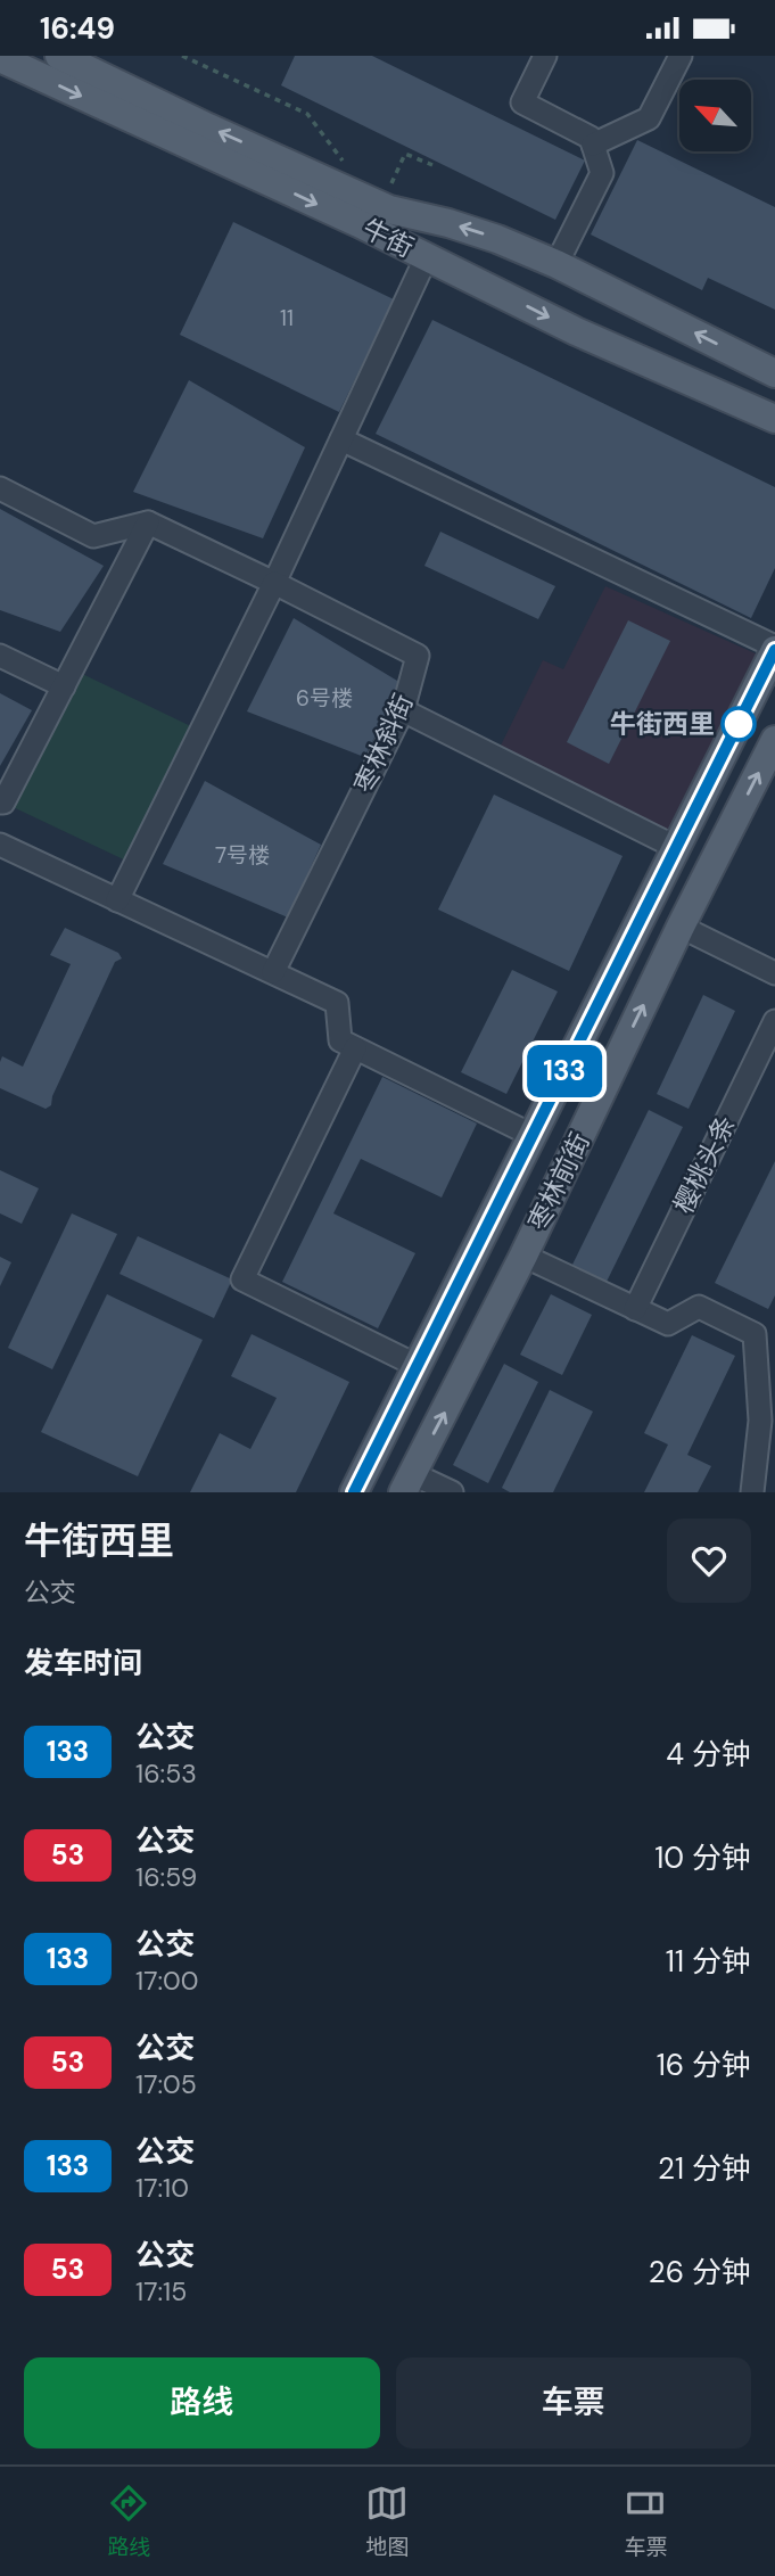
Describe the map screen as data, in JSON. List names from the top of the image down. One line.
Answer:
{"streets":{"main road":["牛街","枣林前街"],"street":["枣林斜街","樱桃头条"]},"places":["牛街西里"],"lines":["bus line 133"],"house_numbers":["11","6号楼","7号楼"],"north":"top left","page":{"status":"16:49","on_map":"133","heading":[["牛街西里","公交"],"发车时间"],"list":[{"mark":"133","name":"公交","note":"16:53","value":"4 分钟"},{"mark":"53","name":"公交","note":"16:59","value":"10 分钟"},{"mark":"133","name":"公交","note":"17:00","value":"11 分钟"},{"mark":"53","name":"公交","note":"17:05","value":"16 分钟"},{"mark":"133","name":"公交","note":"17:10","value":"21 分钟"},{"mark":"53","name":"公交","note":"17:15","value":"26 分钟"}],"buttons":["路线","车票"],"tabs":["路线","地图","车票"]}}
